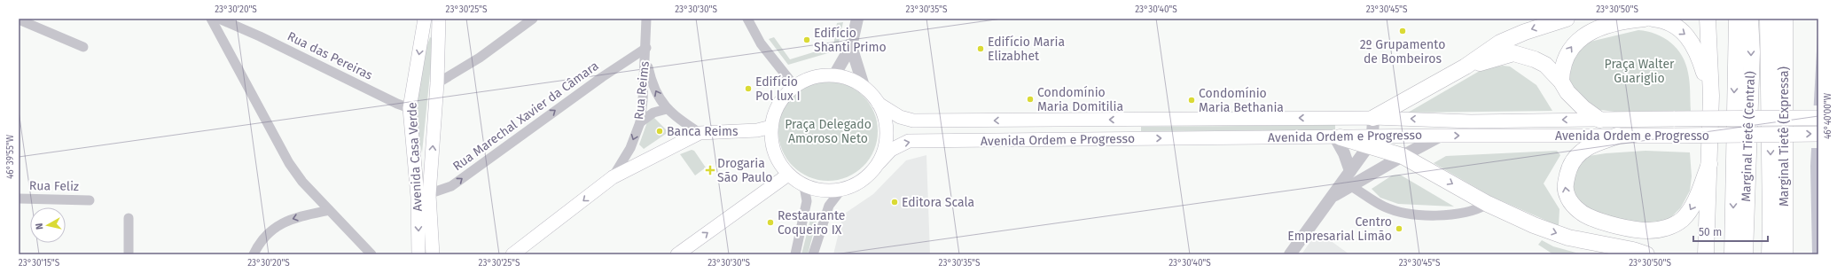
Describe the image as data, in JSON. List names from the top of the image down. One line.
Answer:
{"streets":{"highway":["Marginal Tietê (Central)","Marginal Tietê (Expressa)"],"main road":["Rua Reims","Avenida Ordem e Progresso","Avenida Casa Verde"],"street":["Rua das Pereiras","Rua Marechal Xavier da Câmara","Rua Feliz"]},"crossings":[["Rua das Pereiras","Avenida Casa Verde"],["Rua Reims","Rua Marechal Xavier da Câmara"],["Rua Marechal Xavier da Câmara","Avenida Casa Verde"]],"one_way":["Rua Reims","Rua Marechal Xavier da Câmara"],"parks":["Praça Walter Guariglio","Praça Delegado Amoroso Neto"],"places":{"other":["2º Grupamento de Bombeiros","Edifício Shanti Primo","Edifício Maria Elizabhet","Edifício Pol lux I","Condomínio Maria Domitilia","Condomínio Maria Bethania","Banca Reims","Editora Scala","Restaurante Coqueiro IX","Centro Empresarial Limão"],"health":["Drogaria São Paulo"]},"scale_bar":"50 m","north":"left","coordinates":["23°30'20\"S","23°30'25\"S","23°30'30\"S","23°30'35\"S","23°30'40\"S","23°30'45\"S","23°30'50\"S","46°40'00\"W","46°39'55\"W","23°30'15\"S"]}
